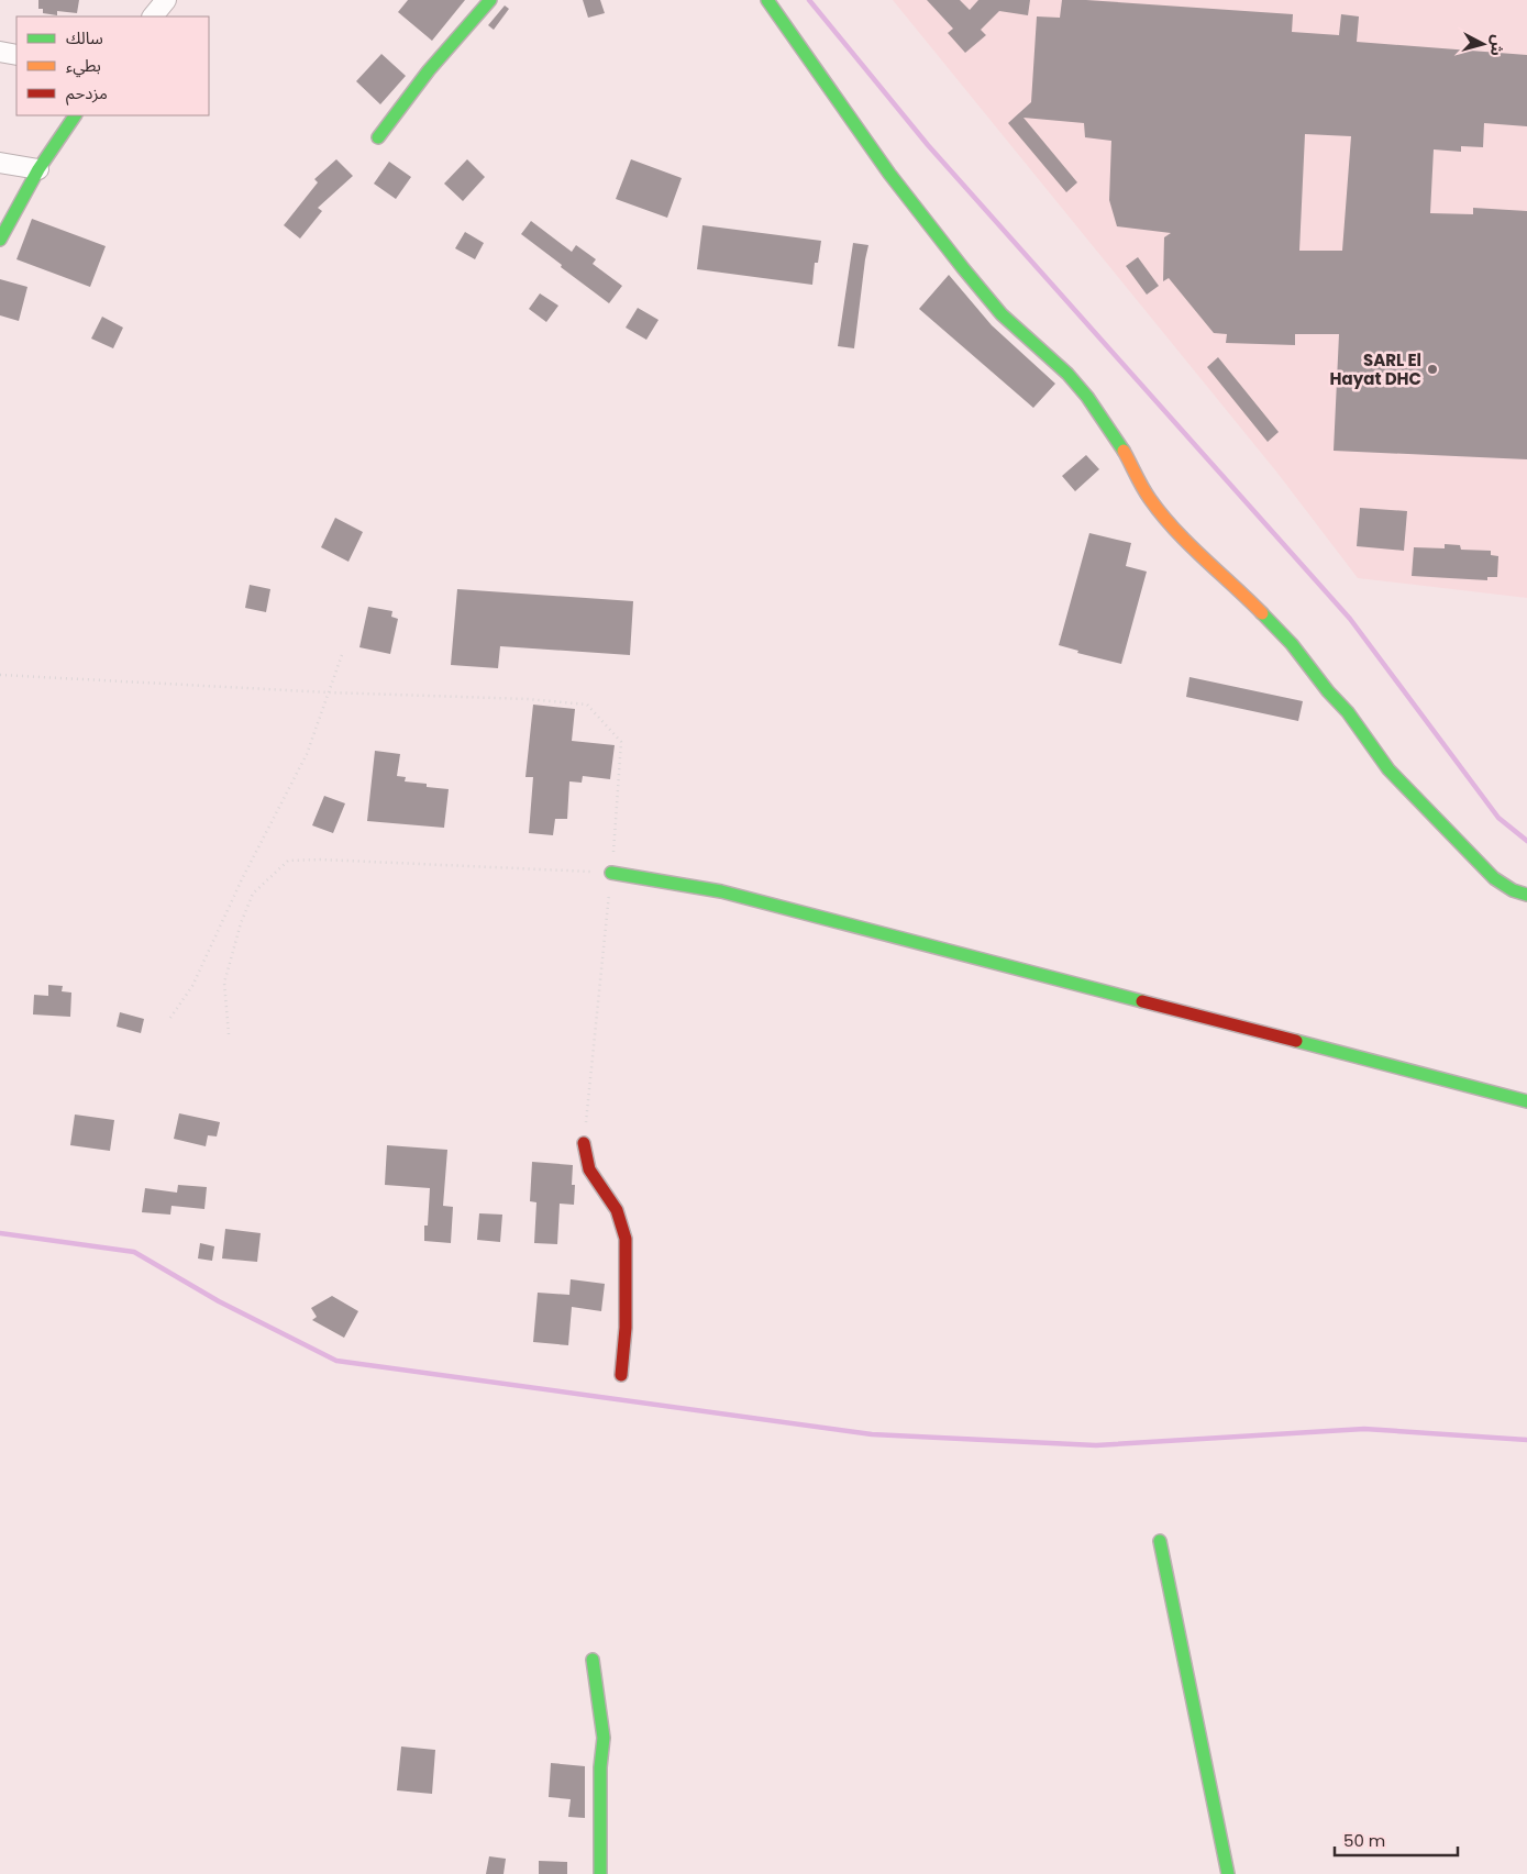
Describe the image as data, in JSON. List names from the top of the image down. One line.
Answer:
{"places":["SARL El Hayat DHC"],"legend":["سالك","بطيء","مزدحم"],"scale_bar":"50 m","north":"right"}
